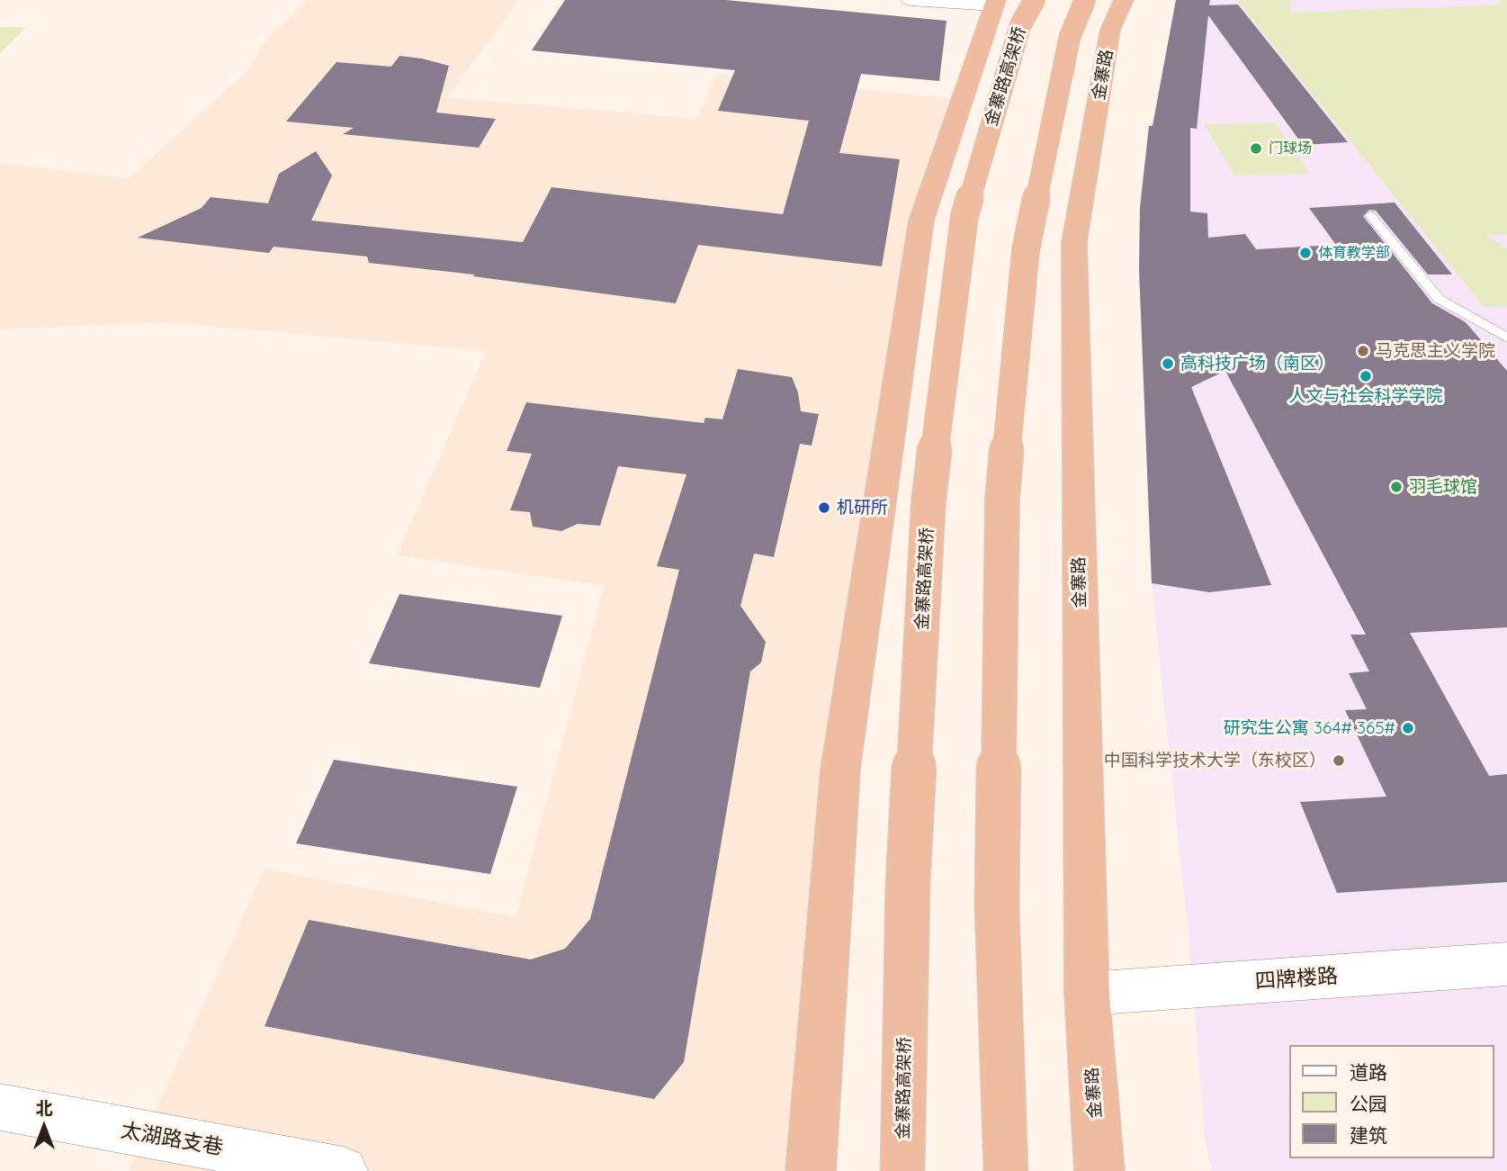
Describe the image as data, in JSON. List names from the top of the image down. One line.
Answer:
{"streets":{"highway":["金寨路","金寨路高架桥"],"street":["四牌楼路","太湖路支巷"]},"crossings":[["金寨路","四牌楼路"]],"places":["门球场","体育教学部","马克思主义学院","高科技广场（南区）","人文与社会科学学院","羽毛球馆","机研所","研究生公寓 364# 365#","中国科学技术大学（东校区）"],"legend":["道路","公园","建筑"],"north":"top"}
